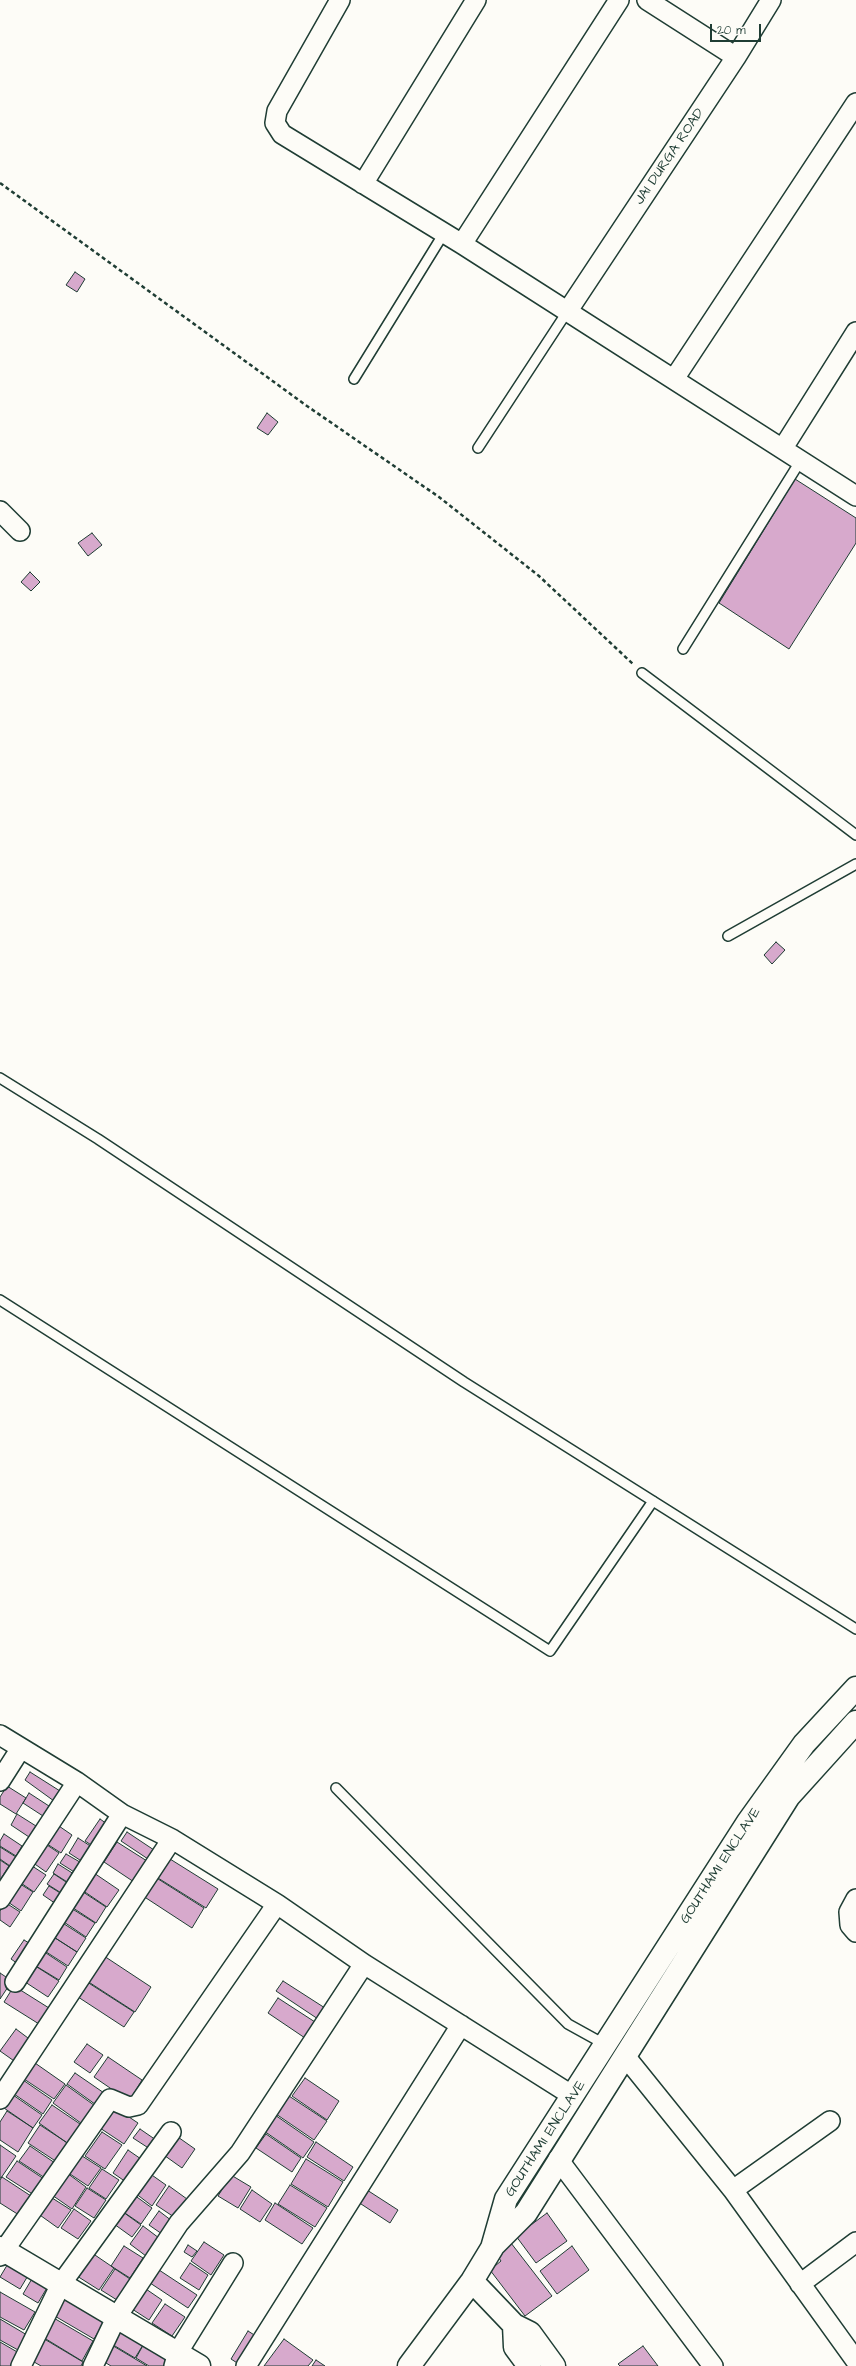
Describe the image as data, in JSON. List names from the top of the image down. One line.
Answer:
{"streets":{"street":["JAI DURGA ROAD","GOUTHAMI ENCLAVE"]},"scale_bar":"20 m"}
